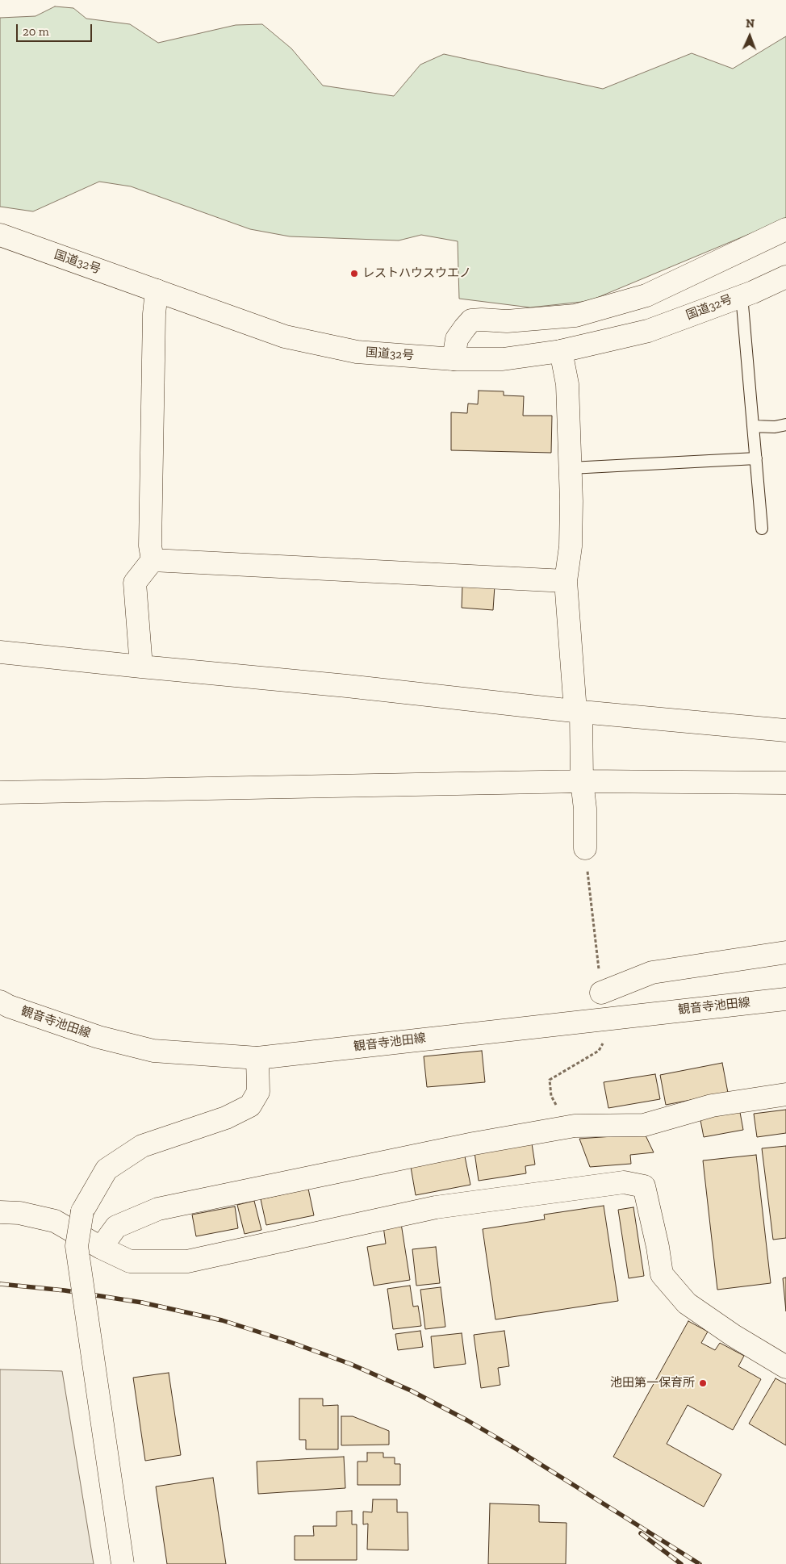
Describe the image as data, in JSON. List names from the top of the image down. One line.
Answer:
{"streets":{"main road":["国道32号","観音寺池田線"]},"places":["レストハウスウエノ","池田第一保育所"],"scale_bar":"20 m","north":"top"}
